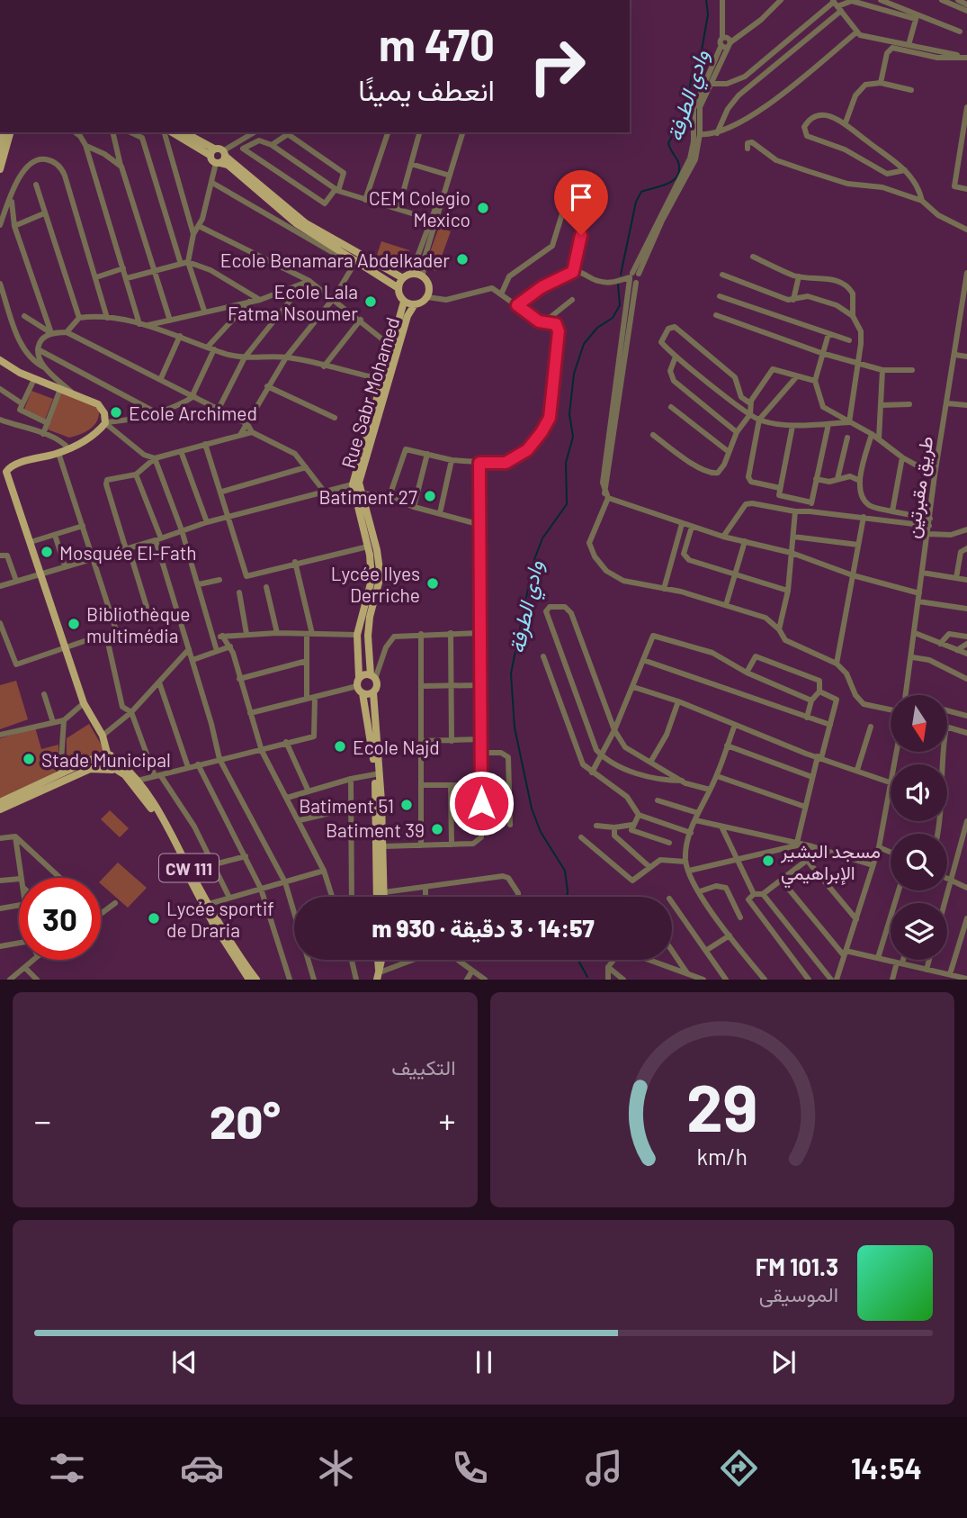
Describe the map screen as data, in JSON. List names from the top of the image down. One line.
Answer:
{"streets":{"main road":["Rue Sabr Mohamed","CW 111"],"street":["طريق مقبرتين"]},"water":["وادي الطرفة"],"places":["CEM Colegio Mexico","Ecole Benamara Abdelkader","Ecole Lala Fatma Nsoumer","Ecole Archimed","Batiment 27","Mosquée El-Fath","Lycée Ilyes Derriche","Bibliothèque multimédia","Ecole Najd","Stade Municipal","Batiment 51","Batiment 39","مسجد البشير الإبراهيمي","Lycée sportif de Draria"],"north":"bottom","page":{"turn":["470 m","انعطف يمينًا"],"limit":"30","trip":"14:57 · 3 دقيقة · 930 m","tile":"التكييف","heat":["−","20°","+"],"song":["101.3 FM","الموسيقى"],"tabs":"14:54","gauge":["29","km/h"]}}
